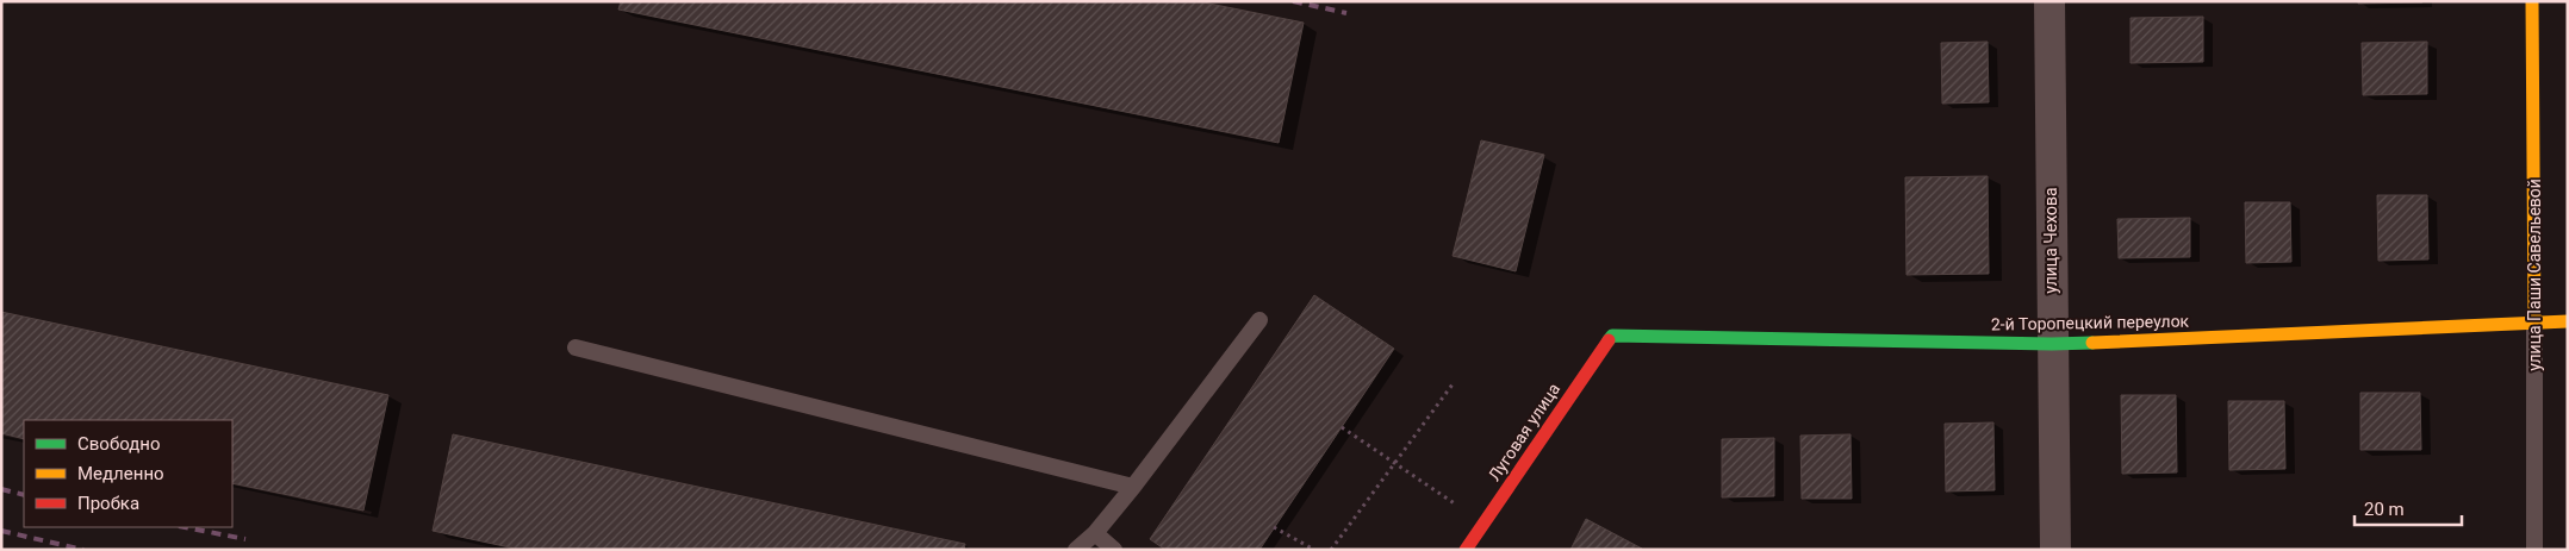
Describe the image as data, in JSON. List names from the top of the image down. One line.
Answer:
{"streets":{"street":["улица Чехова","улица Паши Савельевой","2-й Торопецкий переулок","Луговая улица"]},"crossings":[["улица Чехова","2-й Торопецкий переулок"],["улица Паши Савельевой","2-й Торопецкий переулок"],["2-й Торопецкий переулок","Луговая улица"]],"legend":["Свободно","Медленно","Пробка"],"scale_bar":"20 m"}
